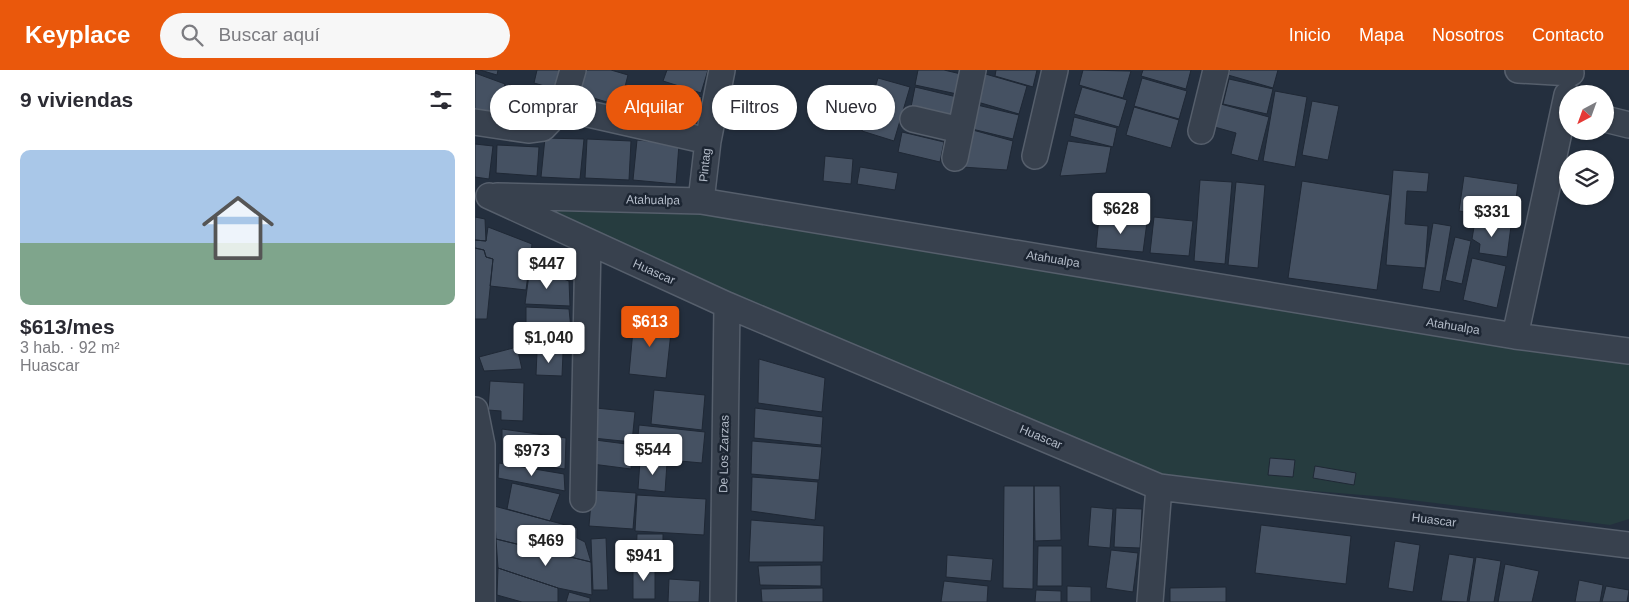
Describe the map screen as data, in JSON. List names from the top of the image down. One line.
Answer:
{"streets":{"street":["Pintag","Atahualpa","Huascar","De Los Zarzas"]},"crossings":[["Pintag","Atahualpa"],["Atahualpa","Huascar"],["Huascar","De Los Zarzas"]],"north":"bottom left","page":{"header":"Keyplace","search":"Buscar aquí","nav":["Inicio","Mapa","Nosotros","Contacto"],"heading":"9 viviendas","chip":["Comprar","Alquilar","Filtros","Nuevo"],"list":[{"name":"$613/mes","note":"3 hab. · 92 m² · Huascar"}],"price":["$628","$331","$447","$613","$1,040","$544","$973","$469","$941"]}}
